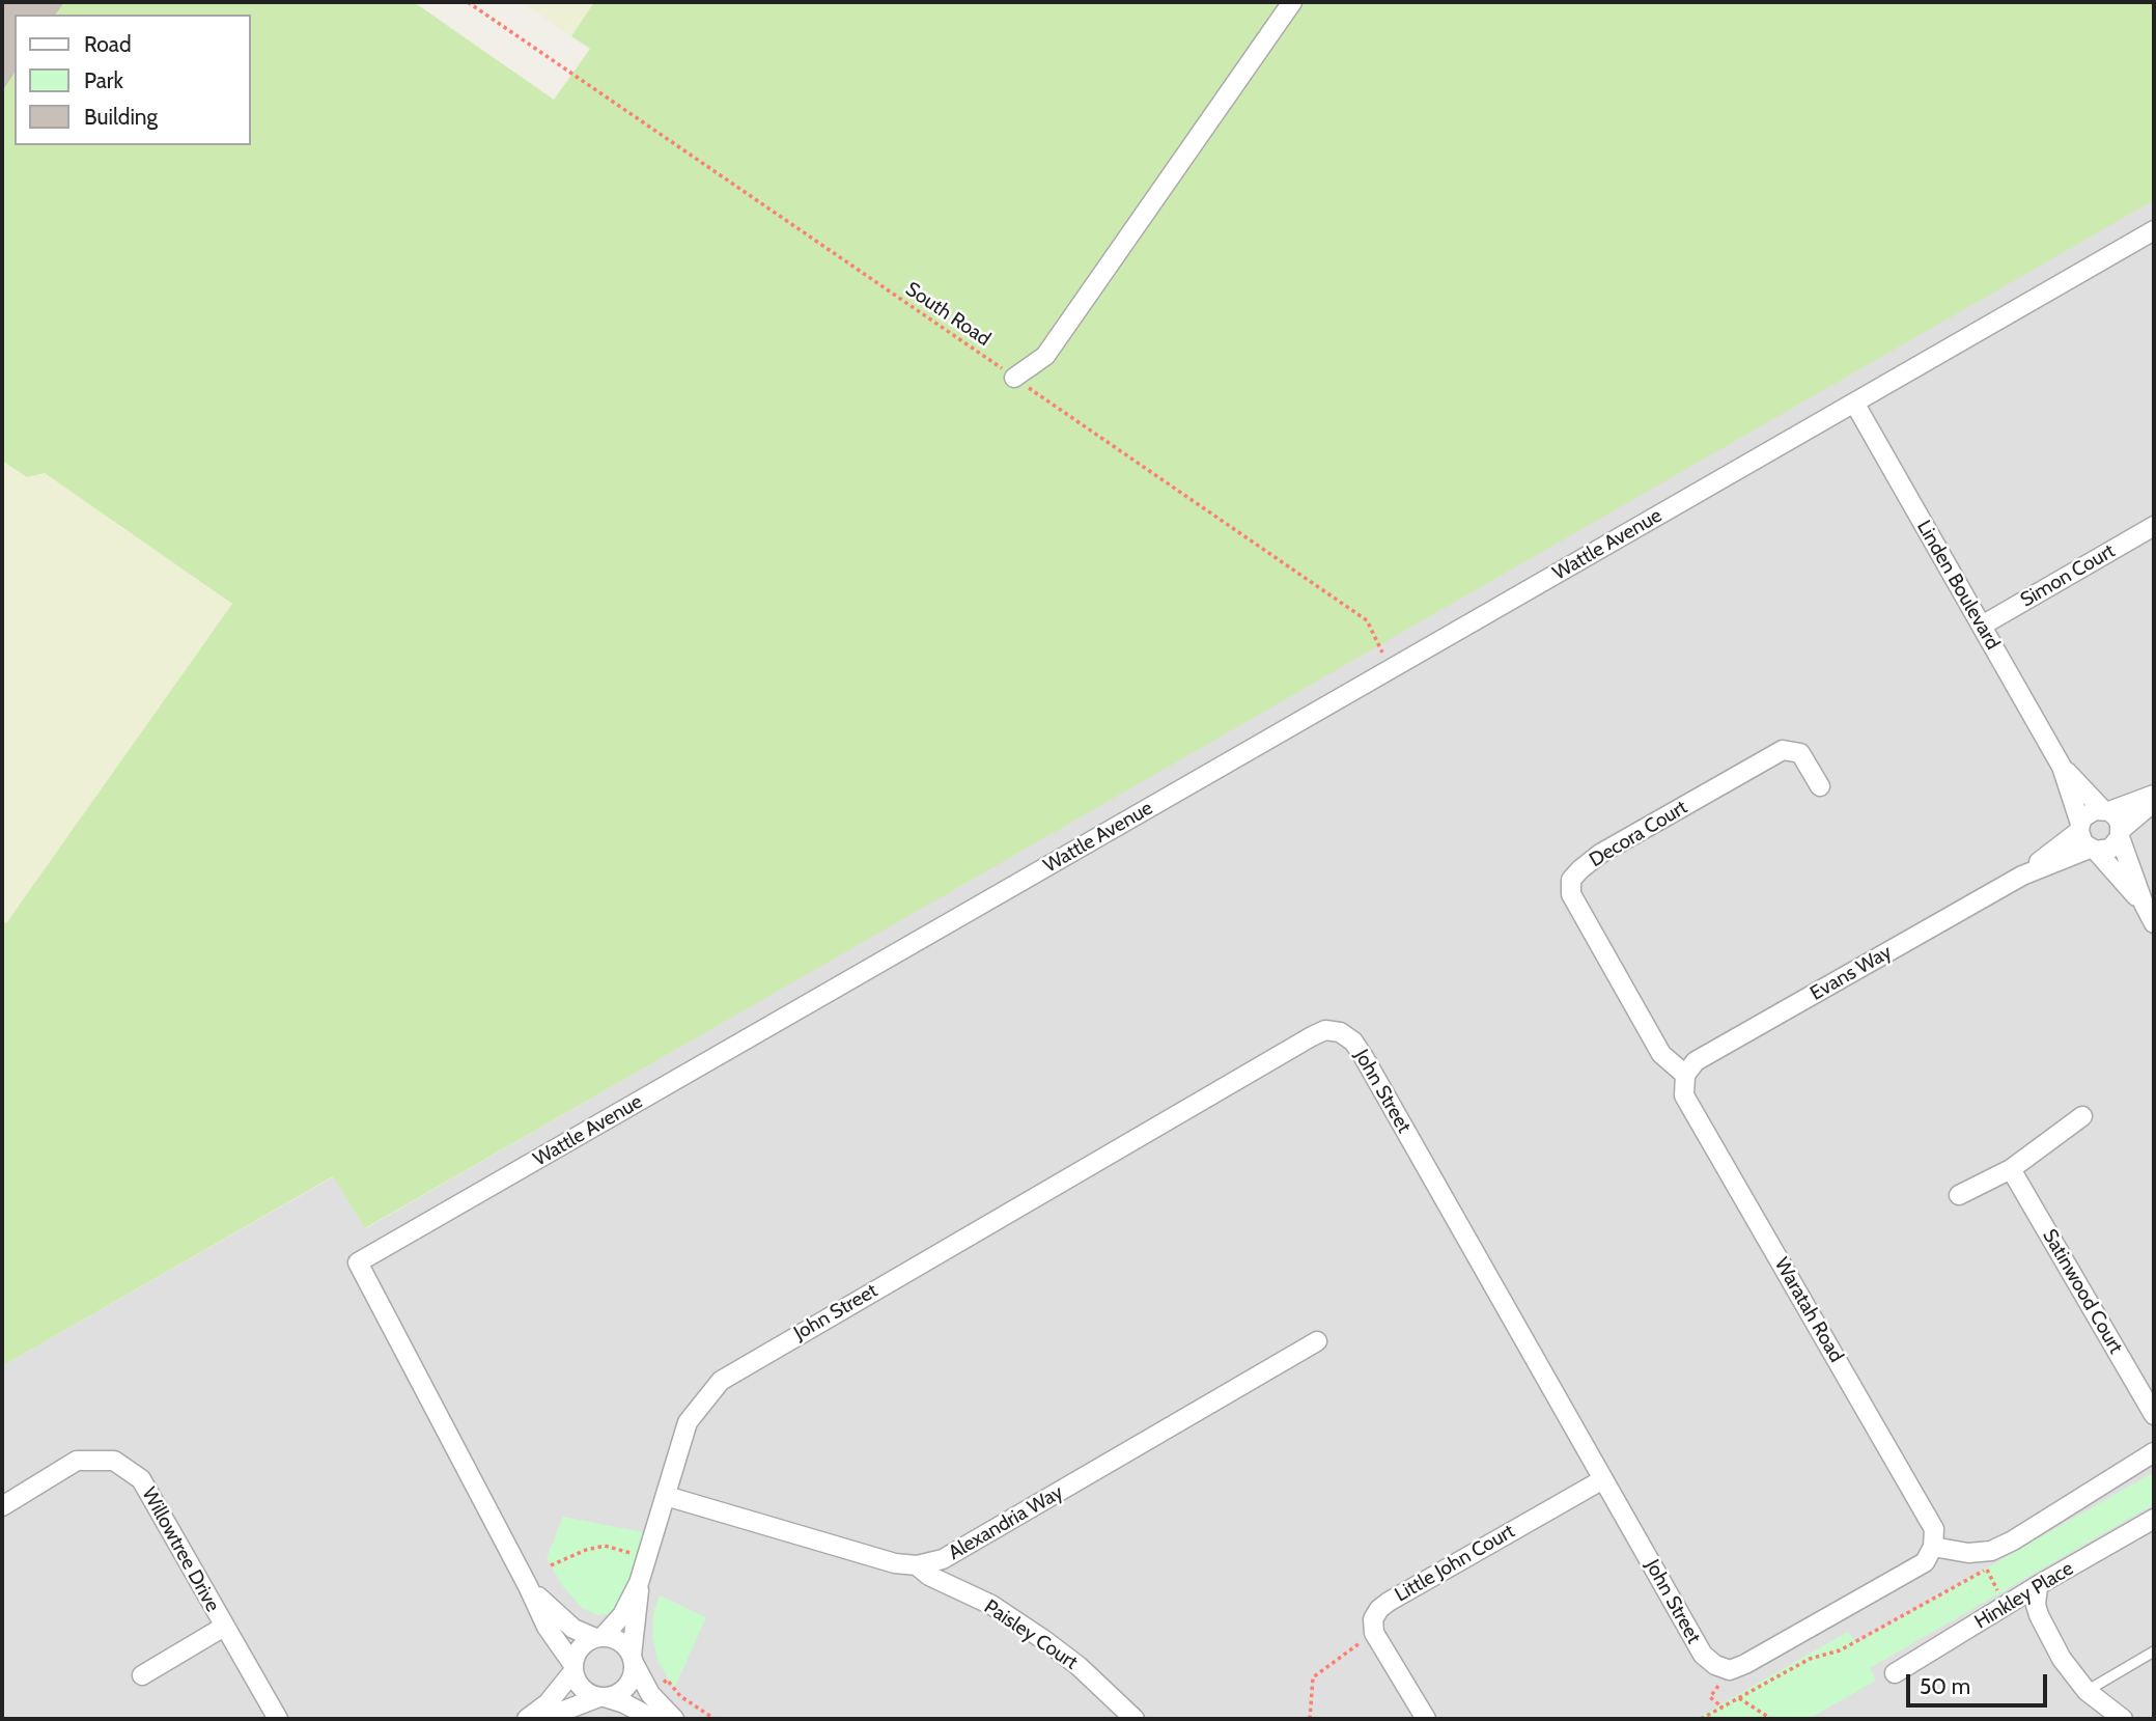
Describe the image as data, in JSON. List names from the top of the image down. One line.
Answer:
{"streets":{"street":["Wattle Avenue","Simon Court","Linden Boulevard","Decora Court","Evans Way","John Street","Satinwood Court","Waratah Road","Alexandria Way","Willowtree Drive","Little John Court","Hinkley Place","Paisley Court"],"path":["South Road"]},"crossings":[["South Road","Wattle Avenue"],["Wattle Avenue","Linden Boulevard"],["Wattle Avenue","John Street"],["Simon Court","Linden Boulevard"],["Decora Court","Evans Way"],["Decora Court","Waratah Road"],["Evans Way","Waratah Road"],["John Street","Alexandria Way"],["John Street","Little John Court"],["Alexandria Way","Paisley Court"]],"legend":["Road","Park","Building"],"scale_bar":"50 m"}
